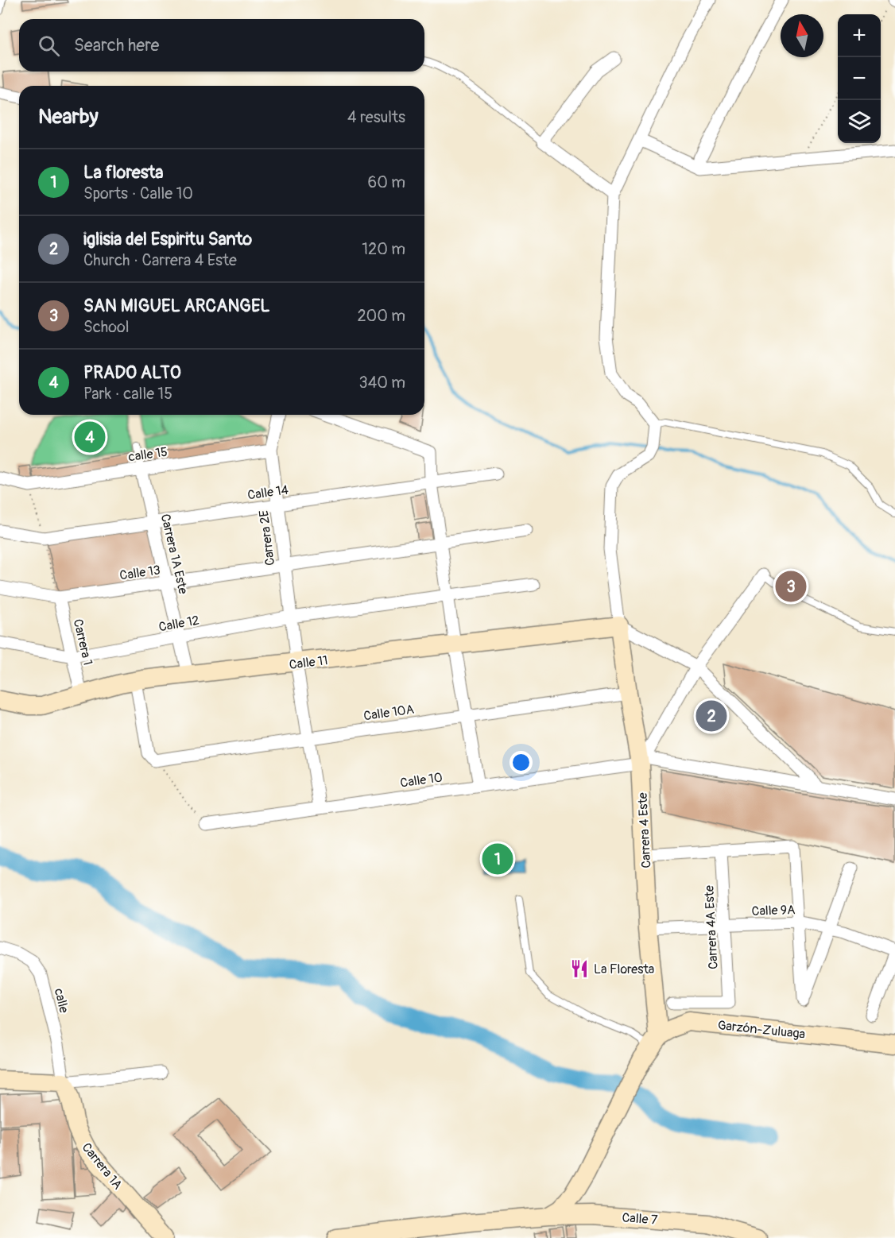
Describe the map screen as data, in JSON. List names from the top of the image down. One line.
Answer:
{"streets":{"street":["calle 15","Calle 14","Carrera 2E","Carrera 1A Este","Calle 13","Calle 12","Carrera 1","Calle 11","Calle 10A","Calle 10","Carrera 4 Este","Calle 9A","Carrera 4A Este","calle","Garzón-Zuluaga","Carrera 1A","Calle 7"]},"crossings":[["calle 15","Carrera 2E"],["calle 15","Carrera 1A Este"],["Calle 14","Carrera 2E"],["Calle 14","Carrera 1A Este"],["Carrera 2E","Calle 13"],["Carrera 2E","Calle 12"],["Carrera 2E","Calle 11"],["Carrera 2E","Calle 10A"],["Carrera 2E","Calle 10"],["Carrera 1A Este","Calle 13"],["Carrera 1A Este","Calle 12"],["Carrera 1A Este","Calle 11"],["Calle 13","Carrera 1"],["Calle 12","Carrera 1"],["Carrera 1","Calle 11"],["Calle 11","Carrera 4 Este"],["Calle 10A","Carrera 4 Este"],["Calle 10","Carrera 4 Este"],["Carrera 4 Este","Calle 9A"],["Carrera 4 Este","Garzón-Zuluaga"],["Calle 9A","Carrera 4A Este"],["calle","Carrera 1A"]],"places":{"restaurant":["La Floresta"]},"north":"top","page":{"map_buttons":["+","−"],"search":"Search here","heading":["Nearby","4 results"],"list":[{"mark":"1","name":"La floresta","note":"Sports · Calle 10","value":"60 m"},{"mark":"2","name":"iglisia del Espiritu Santo","note":"Church · Carrera 4 Este","value":"120 m"},{"mark":"3","name":"SAN MIGUEL ARCANGEL","note":"School","value":"200 m"},{"mark":"4","name":"PRADO ALTO","note":"Park · calle 15","value":"340 m"}],"pins":["4","3","2","1"]}}
